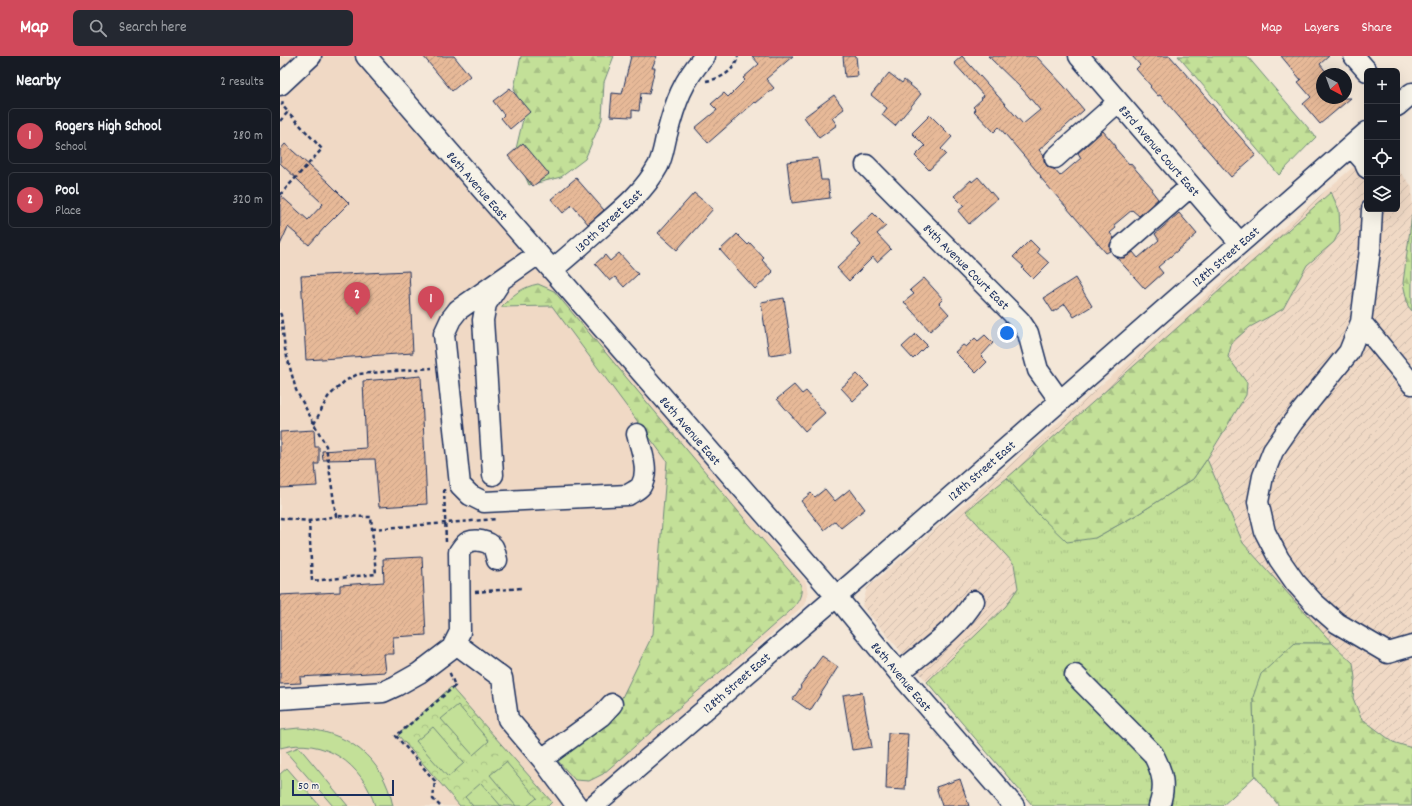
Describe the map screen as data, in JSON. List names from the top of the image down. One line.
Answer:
{"streets":{"street":["83rd Avenue Court East","86th Avenue East","130th Street East","128th Street East","84th Avenue Court East"]},"crossings":[["83rd Avenue Court East","128th Street East"],["86th Avenue East","130th Street East"],["86th Avenue East","128th Street East"],["128th Street East","84th Avenue Court East"]],"scale_bar":"50 m","north":"bottom right","page":{"header":"Map","search":"Search here","nav":["Map","Layers","Share"],"heading":["Nearby","2 results"],"map_buttons":["+","−"],"list":[{"mark":"1","name":"Rogers High School","note":"School","value":"280 m"},{"mark":"2","name":"Pool","note":"Place","value":"320 m"}],"pins":["2","1"],"scale":"50 m"}}
